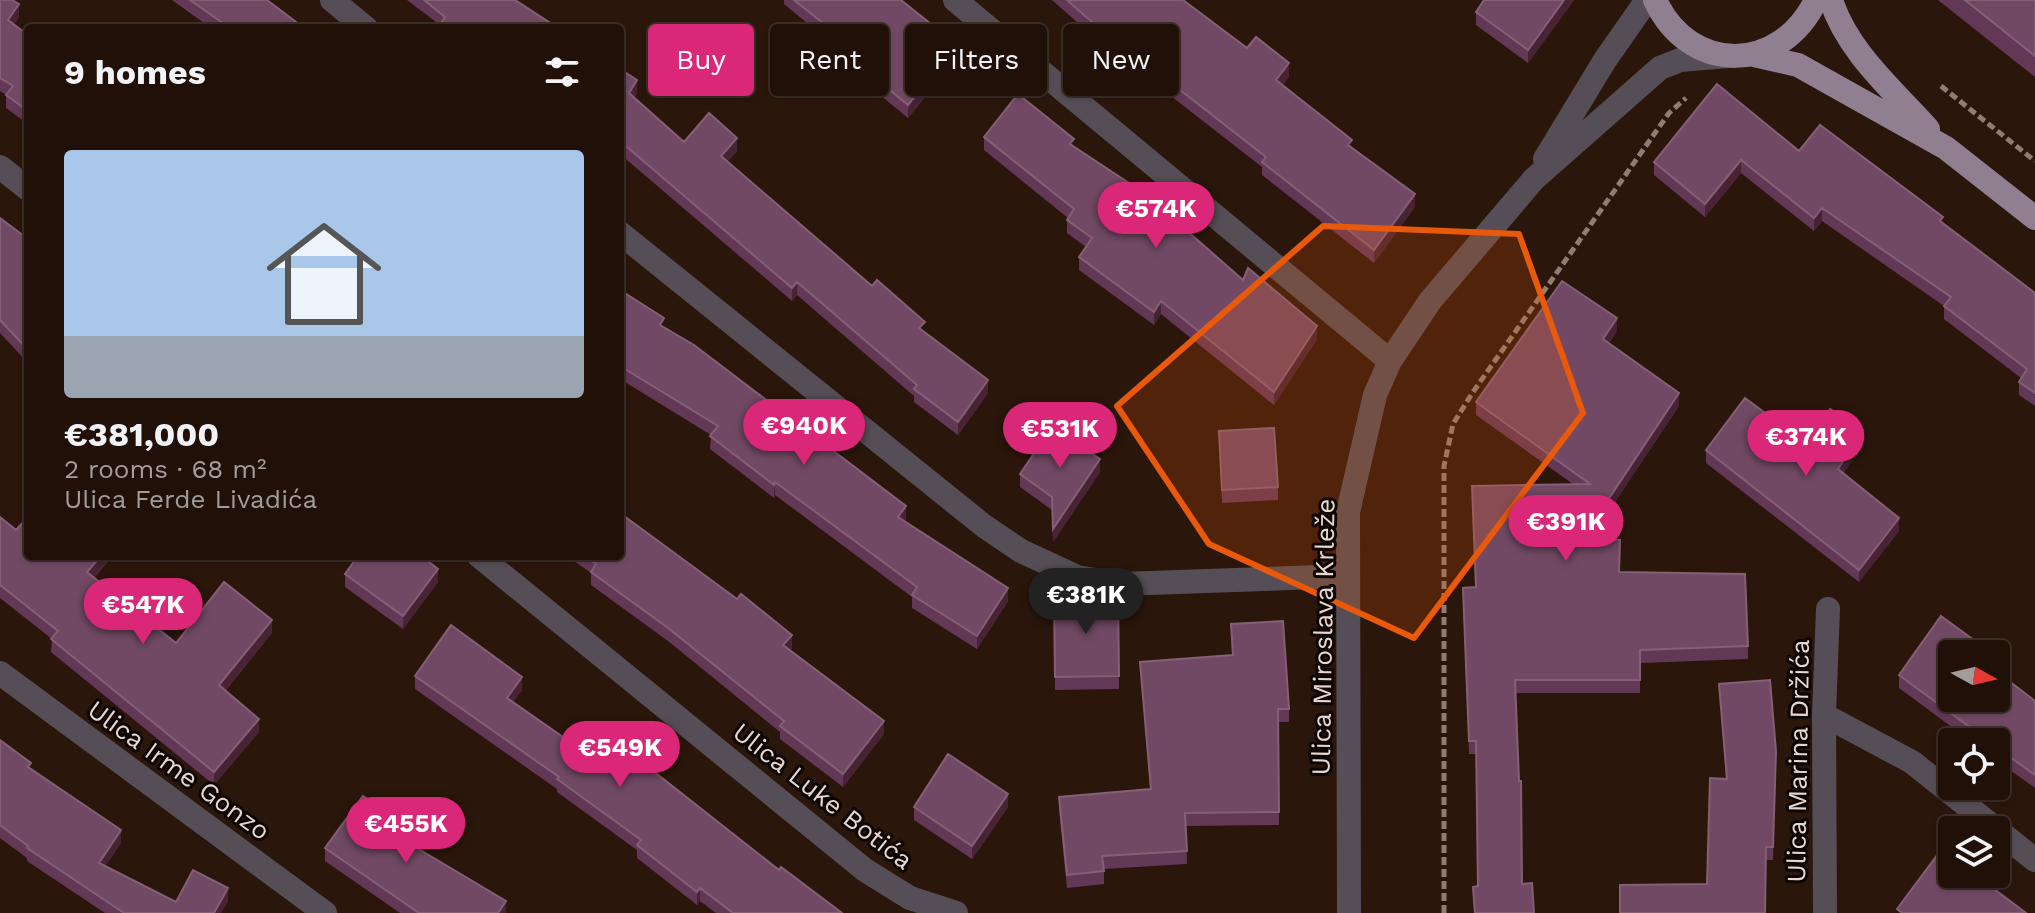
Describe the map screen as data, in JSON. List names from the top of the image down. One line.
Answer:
{"streets":{"street":["Ulica Miroslava Krleže","Ulica Marina Držića","Ulica Irme Gonzo","Ulica Luke Botića"]},"north":"right","page":{"chip":["Buy","Rent","Filters","New"],"heading":"9 homes","list":[{"name":"€381,000","note":"2 rooms · 68 m² · Ulica Ferde Livadića"}],"price":["€574K","€940K","€531K","€374K","€391K","€381K","€547K","€549K","€455K"]}}
